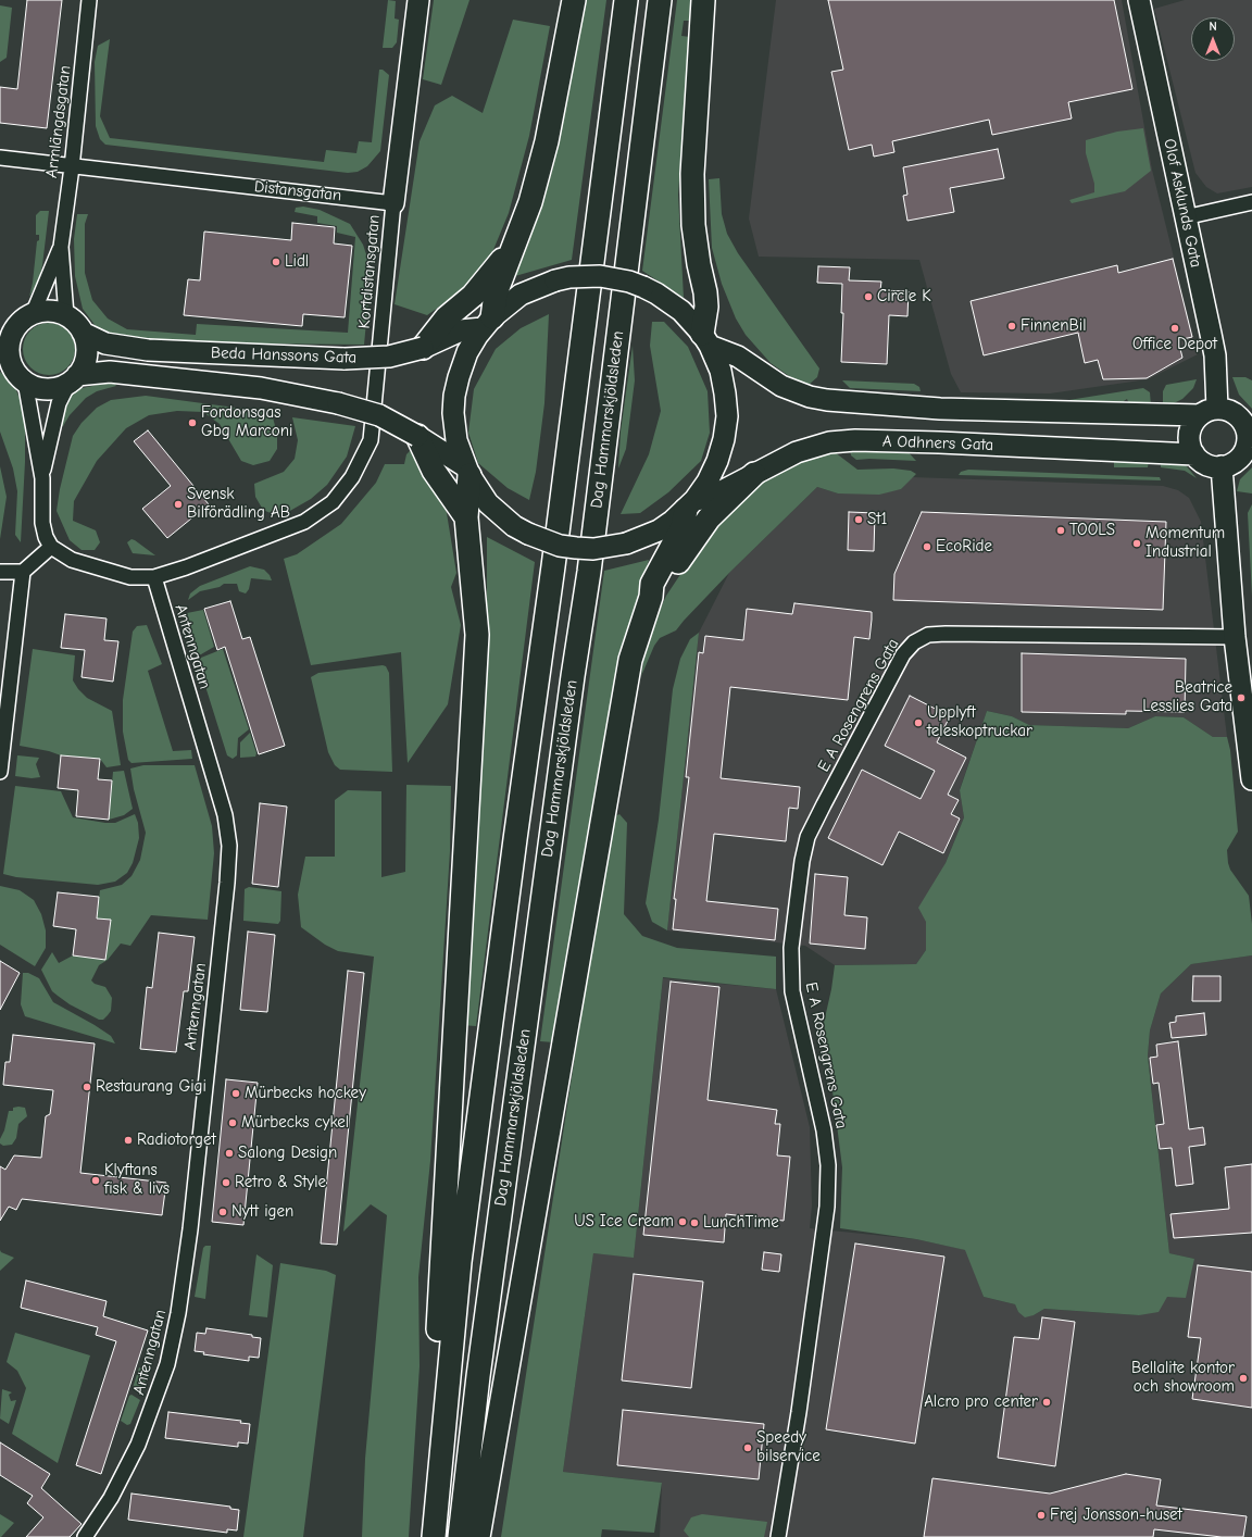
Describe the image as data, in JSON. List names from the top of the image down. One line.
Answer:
{"streets":{"main road":["Dag Hammarskjöldsleden"],"street":["Armlängdsgatan","Distansgatan","Olof Asklunds Gata","Kortdistansgatan","Beda Hanssons Gata","A Odhners Gata","Antenngatan","E A Rosengrens Gata"]},"crossings":[["Armlängdsgatan","Distansgatan"],["Armlängdsgatan","Beda Hanssons Gata"],["Distansgatan","Kortdistansgatan"],["Olof Asklunds Gata","A Odhners Gata"],["Kortdistansgatan","Antenngatan"]],"places":["Lidl","Circle K","FinnenBil","Office Depot","Fordonsgas Gbg Marconi","Svensk Bilförädling AB","St1","TOOLS","Momentum Industrial","EcoRide","Beatrice Lesslies Gata","Upplyft teleskoptruckar","Restaurang Gigi","Mürbecks hockey","Mürbecks cykel","Radiotorget","Salong Design","Klyftans fisk & livs","Retro & Style","Nytt igen","US Ice Cream","LunchTime","Bellalite kontor och showroom","Alcro pro center","Speedy bilservice","Frej Jonsson-huset"],"north":"top"}
